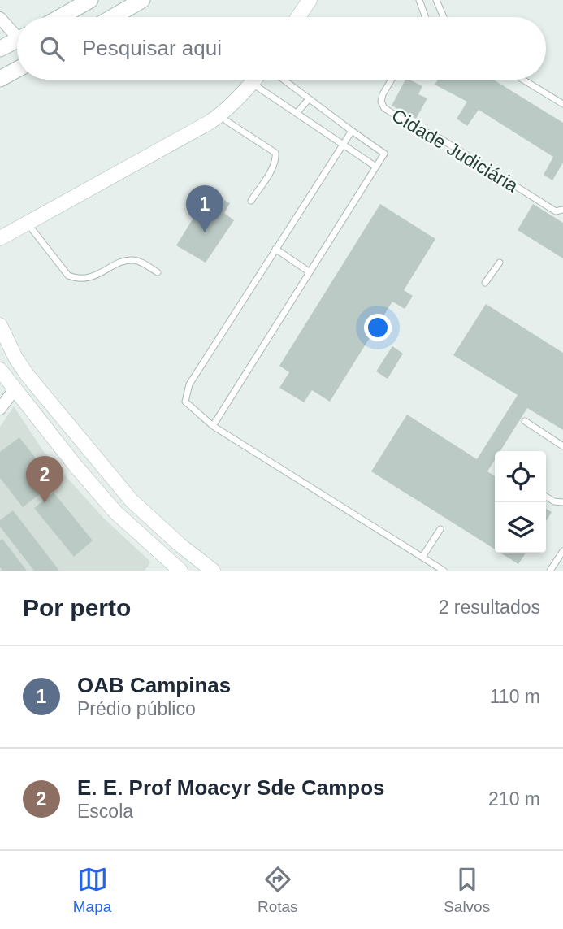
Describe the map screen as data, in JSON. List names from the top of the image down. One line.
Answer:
{"streets":{"lane":["Cidade Judiciária"]},"page":{"search":"Pesquisar aqui","pins":["1","2"],"heading":["Por perto","2 resultados"],"list":[{"mark":"1","name":"OAB Campinas","note":"Prédio público","value":"110 m"},{"mark":"2","name":"E. E. Prof Moacyr Sde Campos","note":"Escola","value":"210 m"}],"nav":["Mapa","Rotas","Salvos"]}}
